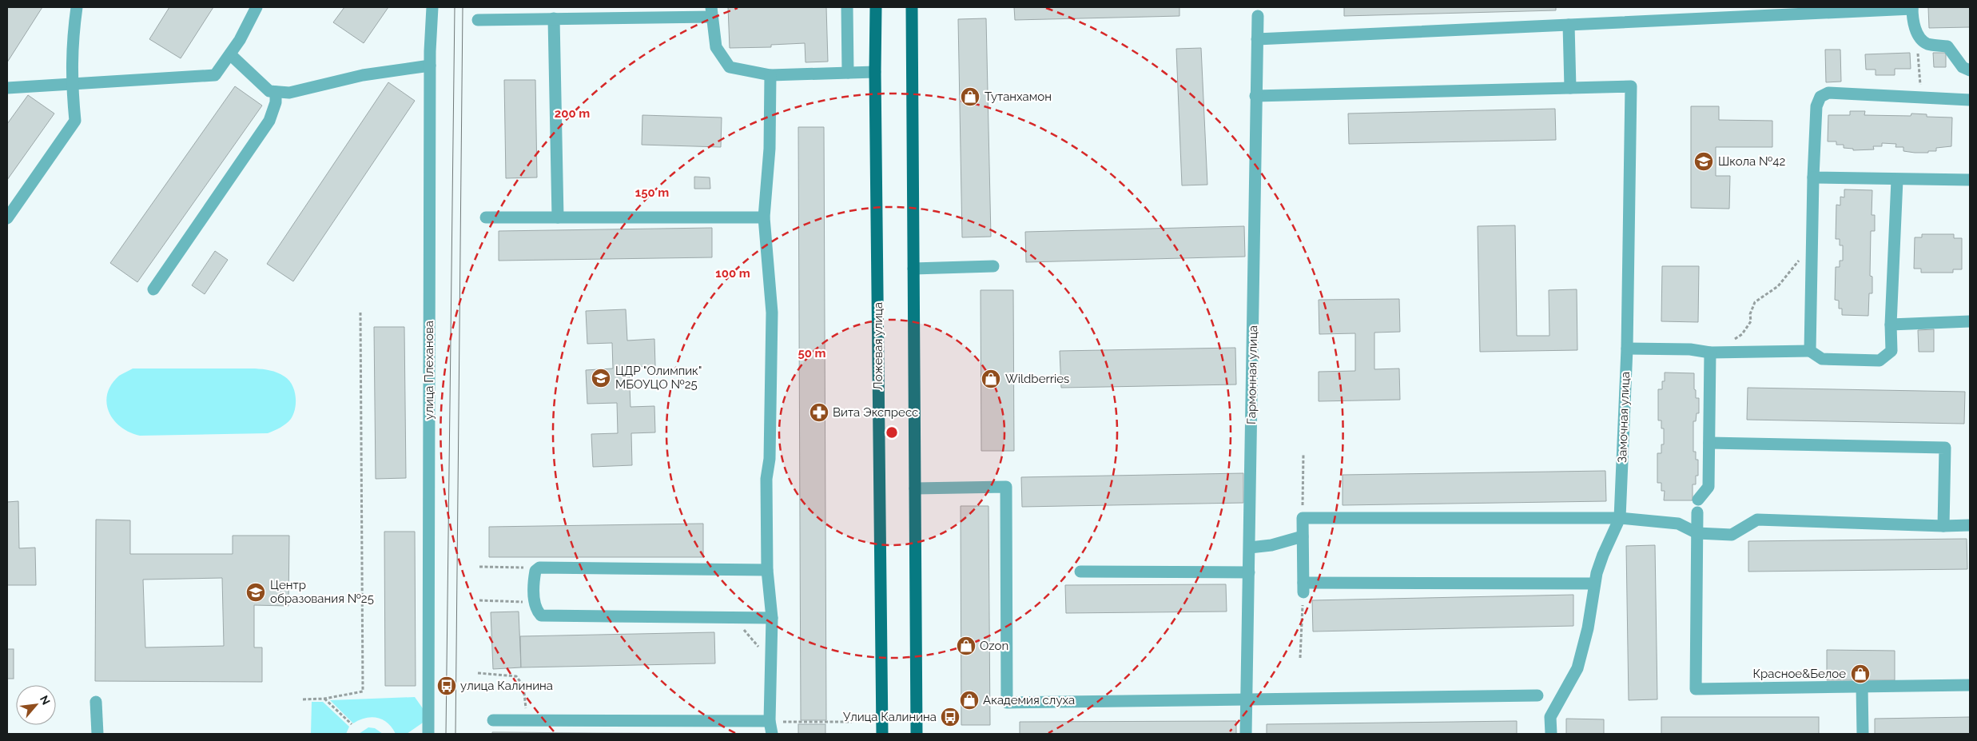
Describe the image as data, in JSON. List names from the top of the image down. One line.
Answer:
{"streets":{"main road":["Ложевая улица"],"street":["улица Плеханова","Гармонная улица","Замочная улица"]},"places":{"shop":["Тутанхамон","Wildberries","Ozon","Красное&Белое","Академия слуха"],"school or university":["Школа №42","ЦДР \"Олимпик\" МБОУЦО №25","Центр образования №25"],"pharmacy":["Вита Экспресс"],"bus stop":["улица Калинина","Улица Калинина"]},"north":"top right","rings":["200 m","150 m","100 m","50 m"]}
